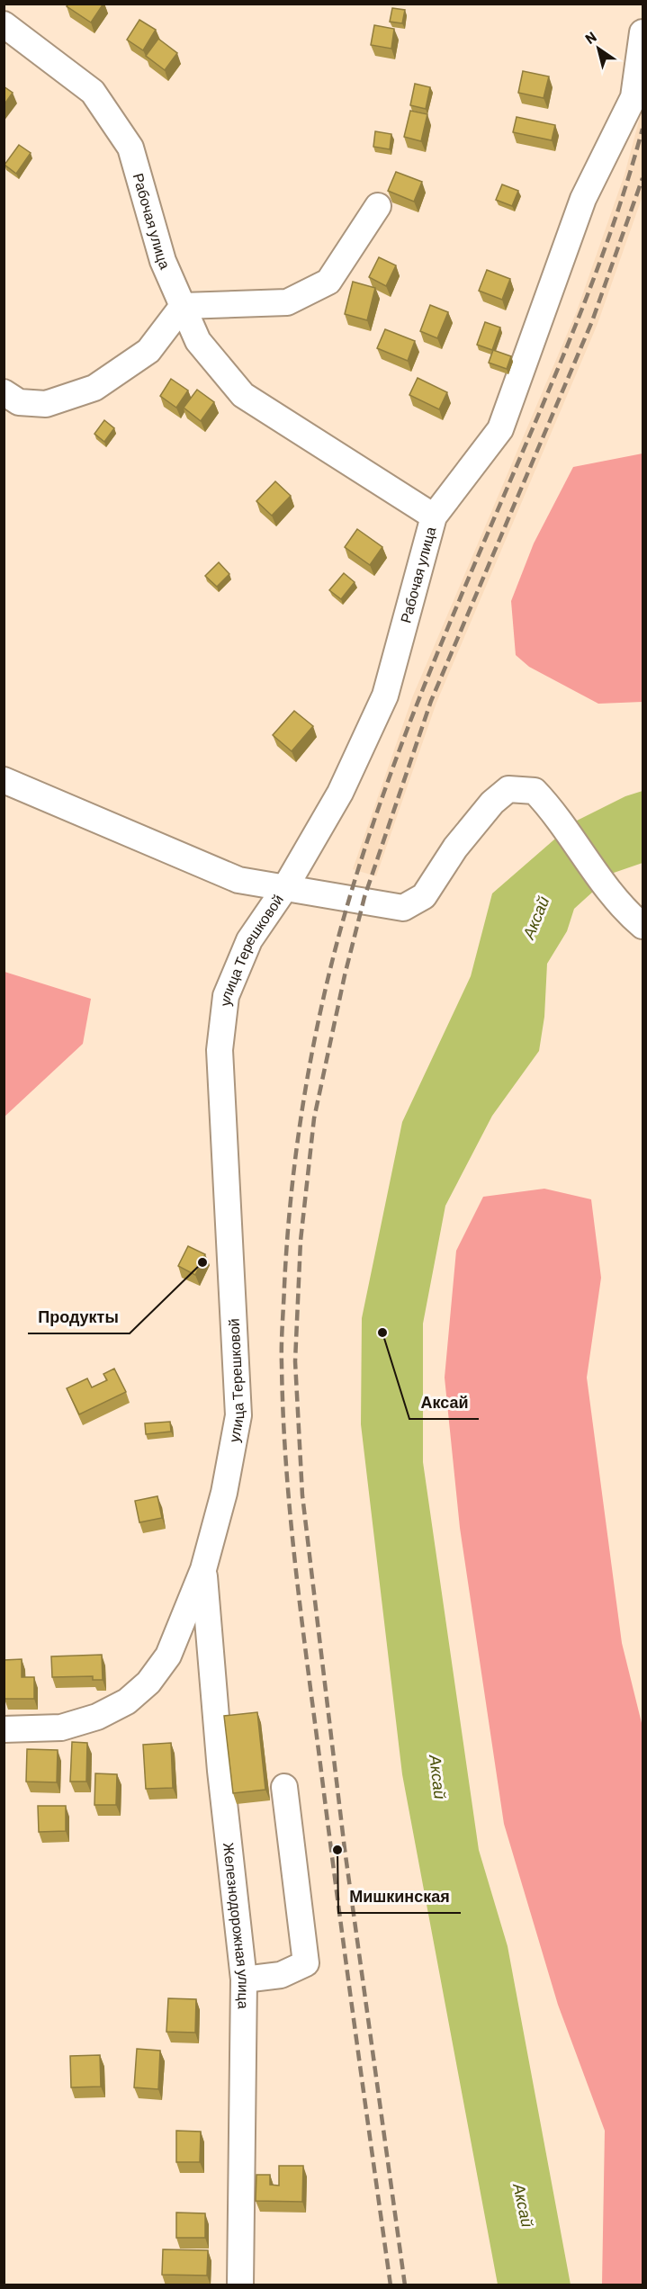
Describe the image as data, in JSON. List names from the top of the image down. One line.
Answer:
{"streets":{"street":["Рабочая улица","улица Терешковой","Железнодорожная улица"]},"crossings":[["Рабочая улица","улица Терешковой"],["улица Терешковой","Железнодорожная улица"]],"water":["Аксай"],"places":["Продукты","Аксай","Мишкинская"],"north":"top left"}
